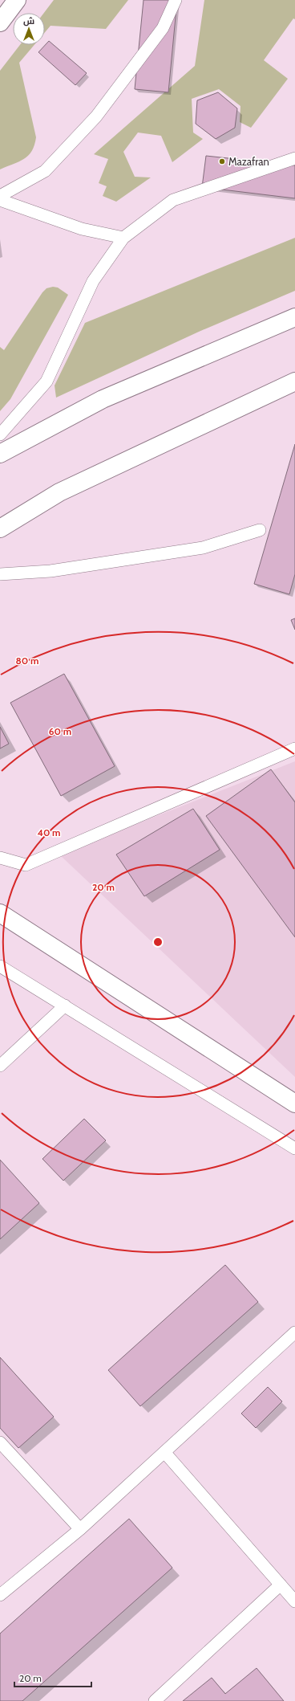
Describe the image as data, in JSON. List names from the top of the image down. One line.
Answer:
{"places":["Mazafran"],"scale_bar":"20 m","north":"top","rings":["80 m","60 m","40 m","20 m"]}
